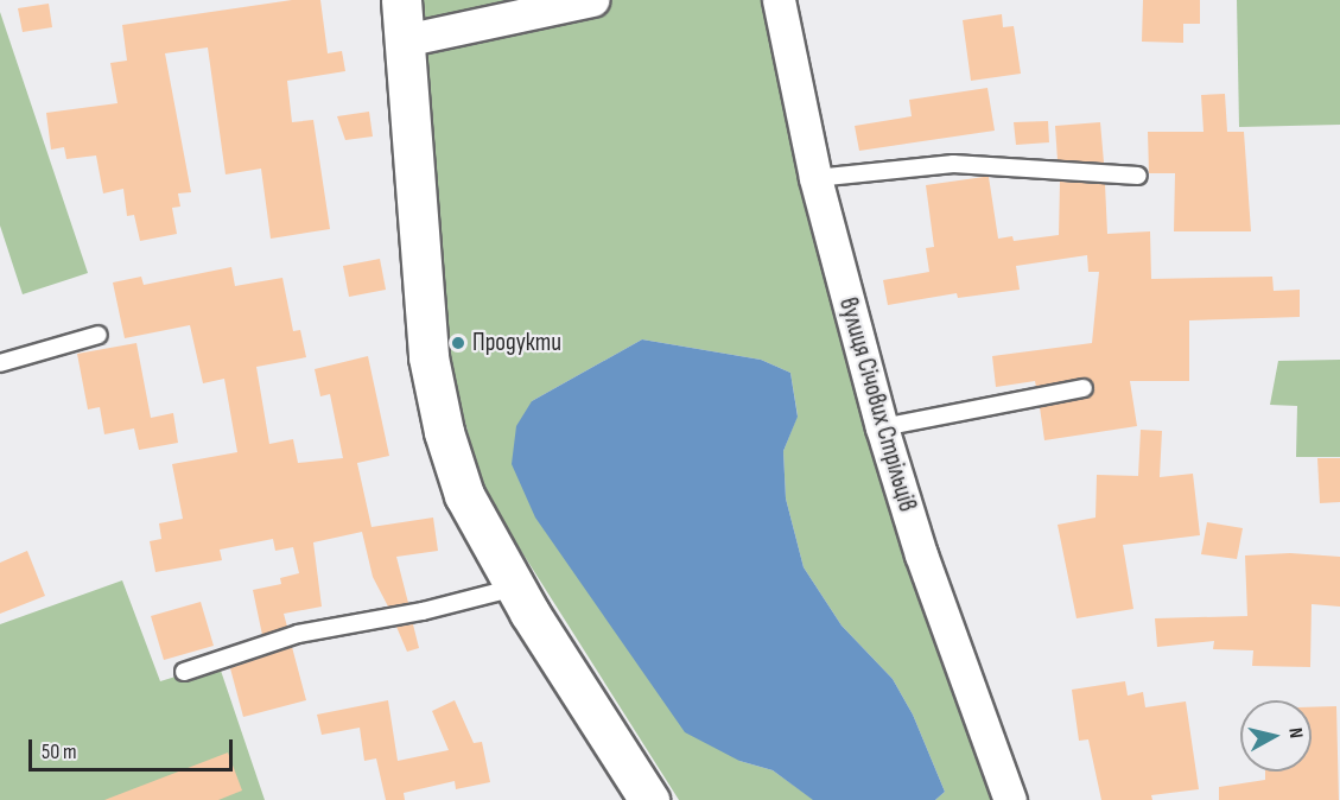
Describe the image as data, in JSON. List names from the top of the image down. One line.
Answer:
{"streets":{"street":["вулиця Січових Стрільців"]},"places":["Продукти"],"scale_bar":"50 m","north":"right"}
